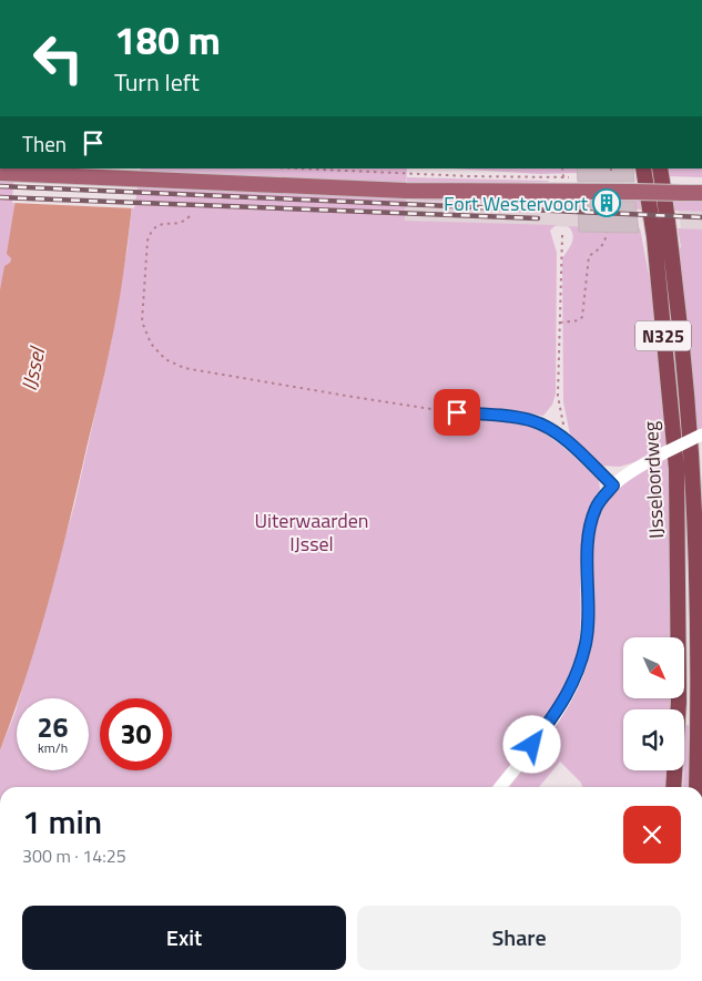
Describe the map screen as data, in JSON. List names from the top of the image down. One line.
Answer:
{"streets":{"highway":["N325","IJsseloordweg"]},"water":["IJssel"],"parks":["Uiterwaarden IJssel"],"places":{"building":["Fort Westervoort"]},"north":"bottom right","page":{"turn":["180 m","Turn left"],"then":"Then","speed":"26 km/h","limit":"30","heading":["1 min","300 m · 14:25"],"buttons":["Exit","Share"]}}
